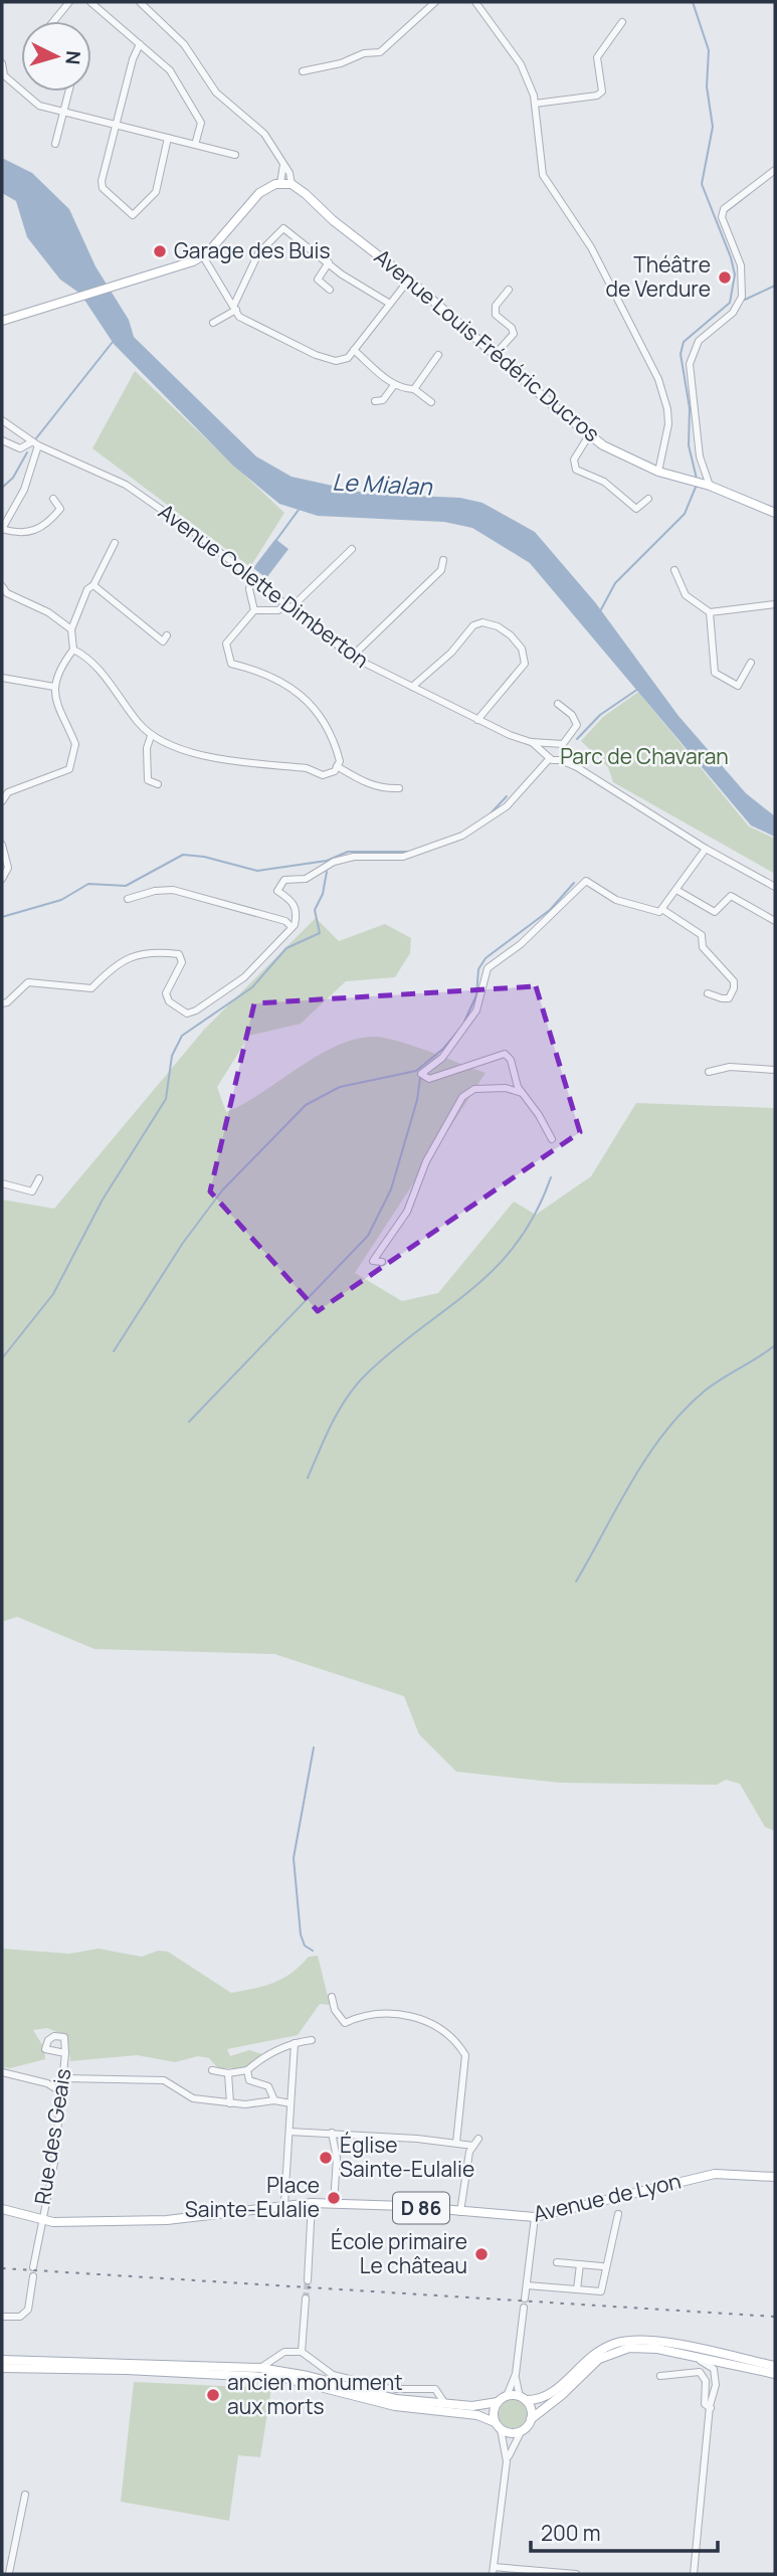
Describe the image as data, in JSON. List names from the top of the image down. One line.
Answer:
{"streets":{"main road":["Avenue Louis Frédéric Ducros","Avenue de Lyon","D 86"],"street":["Avenue Colette Dimberton","Rue des Geais"]},"crossings":[["Rue des Geais","D 86"],["Avenue de Lyon","D 86"]],"water":["Le Mialan"],"parks":["Parc de Chavaran"],"places":["Garage des Buis","Théâtre de Verdure","Église Sainte-Eulalie","Place Sainte-Eulalie","École primaire Le château","ancien monument aux morts"],"scale_bar":"200 m","north":"right"}
